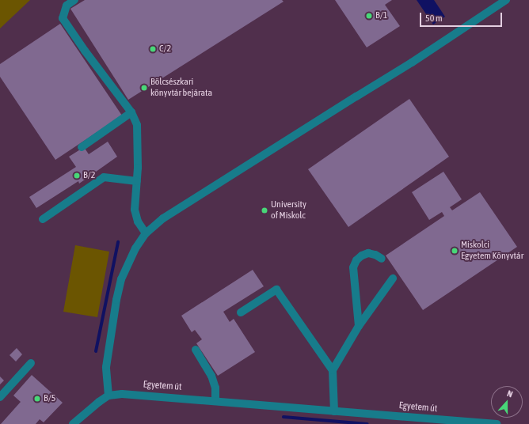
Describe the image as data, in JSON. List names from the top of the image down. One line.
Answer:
{"streets":{"street":["Egyetem út"]},"places":["B/1","C/2","Bölcsészkari könyvtár bejárata","B/2","University of Miskolc","Miskolci Egyetem Könyvtár","B/5"],"scale_bar":"50 m","north":"top"}
